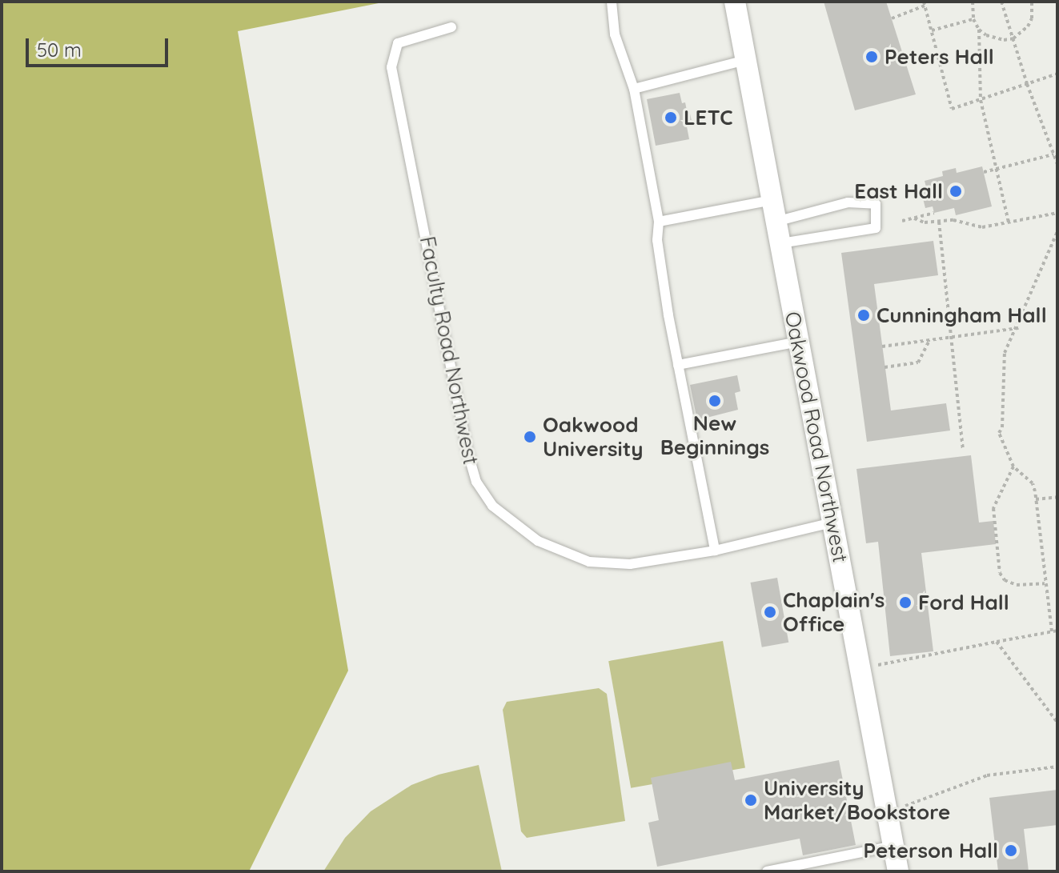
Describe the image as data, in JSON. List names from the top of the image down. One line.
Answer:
{"streets":{"street":["Oakwood Road Northwest"],"lane":["Faculty Road Northwest"]},"crossings":[["Faculty Road Northwest","Oakwood Road Northwest"]],"places":["Peters Hall","LETC","East Hall","Cunningham Hall","New Beginnings","Oakwood University","Ford Hall","Chaplain's Office","University Market/Bookstore","Peterson Hall"],"scale_bar":"50 m"}
